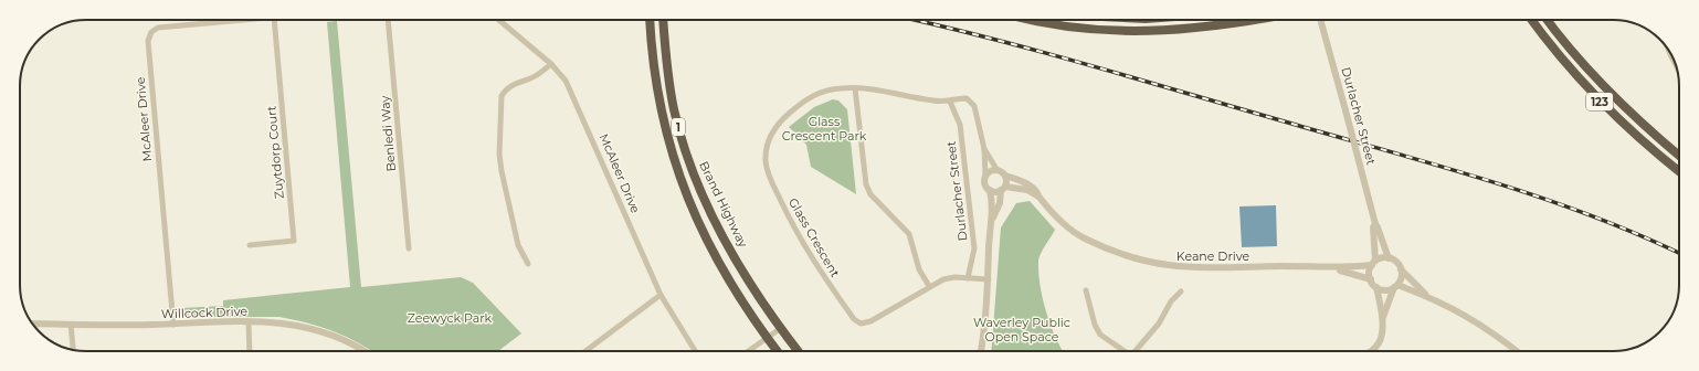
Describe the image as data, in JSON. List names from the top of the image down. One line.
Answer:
{"streets":{"highway":["123","1","Brand Highway"],"street":["Durlacher Street","McAleer Drive","Benledi Way","Zuytdorp Court","Glass Crescent","Keane Drive","Willcock Drive"]},"crossings":[["Durlacher Street","Glass Crescent"],["Durlacher Street","Keane Drive"],["McAleer Drive","Willcock Drive"]],"parks":["Glass Crescent Park","Zeewyck Park","Waverley Public Open Space"]}
